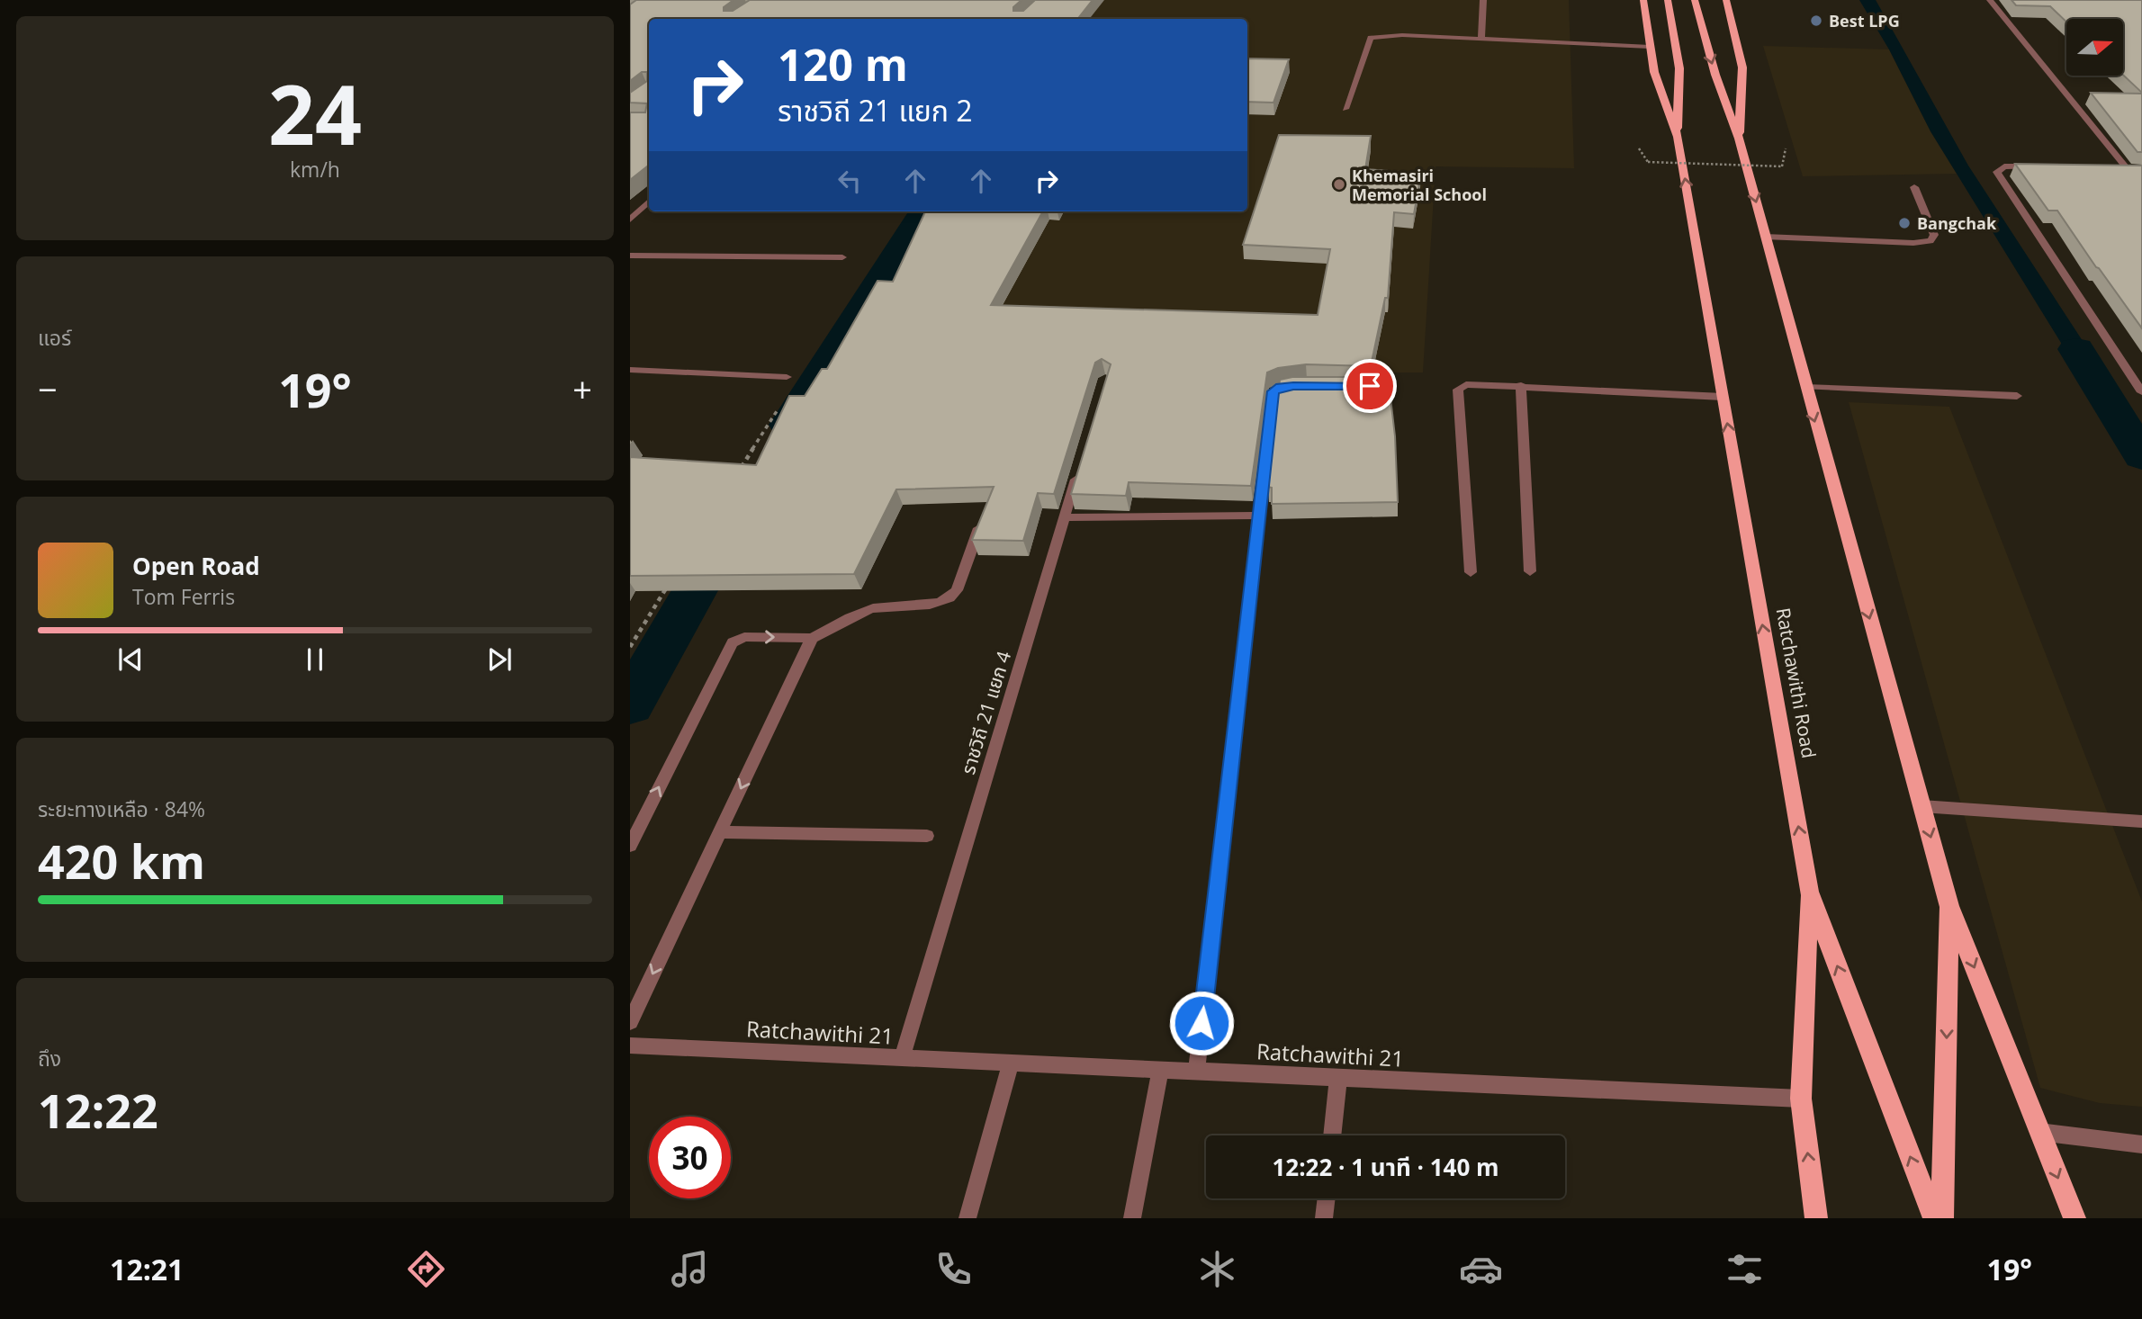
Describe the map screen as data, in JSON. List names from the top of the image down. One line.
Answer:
{"streets":{"main road":["Ratchawithi Road"],"street":["ราชวิถี 21 แยก 4","Ratchawithi 21"]},"crossings":[["ราชวิถี 21 แยก 4","Ratchawithi 21"]],"places":["Best LPG","Khemasiri Memorial School","Bangchak"],"north":"right","page":{"tile":[["24","km/h"],"แอร์",["ระยะทางเหลือ · 84%","420 km"],["ถึง","12:22"]],"turn":["120 m","ราชวิถี 21 แยก 2"],"heat":["−","19°","+"],"song":["Open Road","Tom Ferris"],"limit":"30","trip":"12:22 · 1 นาที · 140 m","tabs":["12:21","19°"]}}
